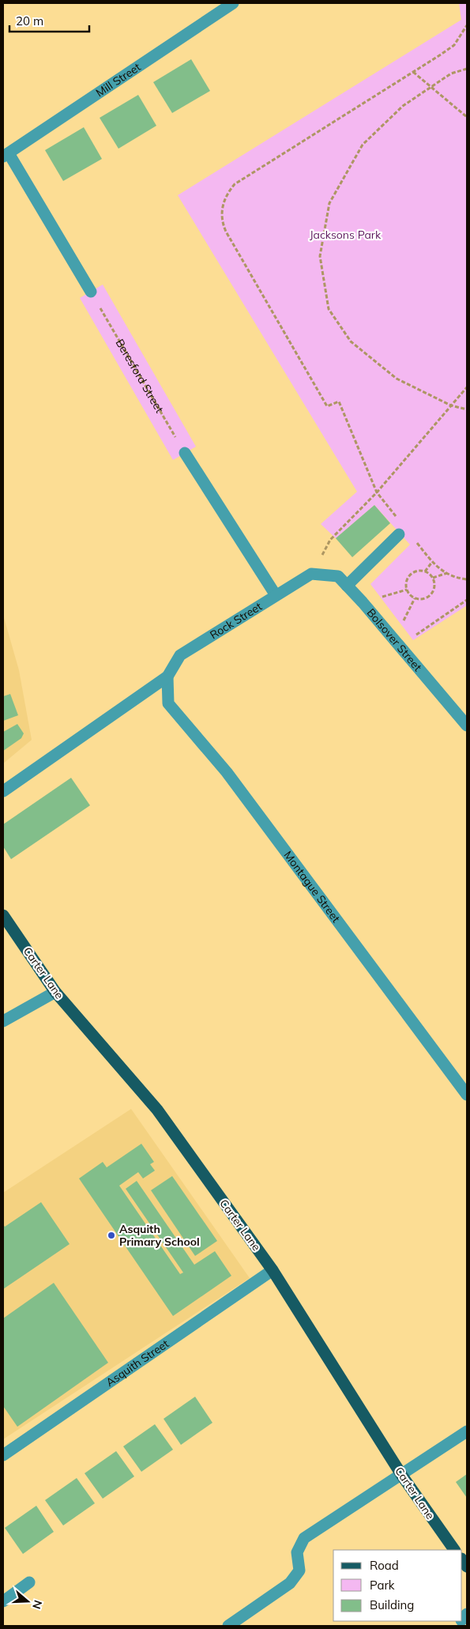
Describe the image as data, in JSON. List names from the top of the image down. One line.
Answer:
{"streets":{"main road":["Carter Lane"],"street":["Mill Street","Rock Street","Bolsover Street","Montague Street","Asquith Street"],"path":["Beresford Street"]},"crossings":[["Rock Street","Bolsover Street"],["Rock Street","Montague Street"],["Carter Lane","Asquith Street"]],"parks":["Jacksons Park"],"places":["Asquith Primary School"],"legend":["Road","Park","Building"],"scale_bar":"20 m","north":"right"}
